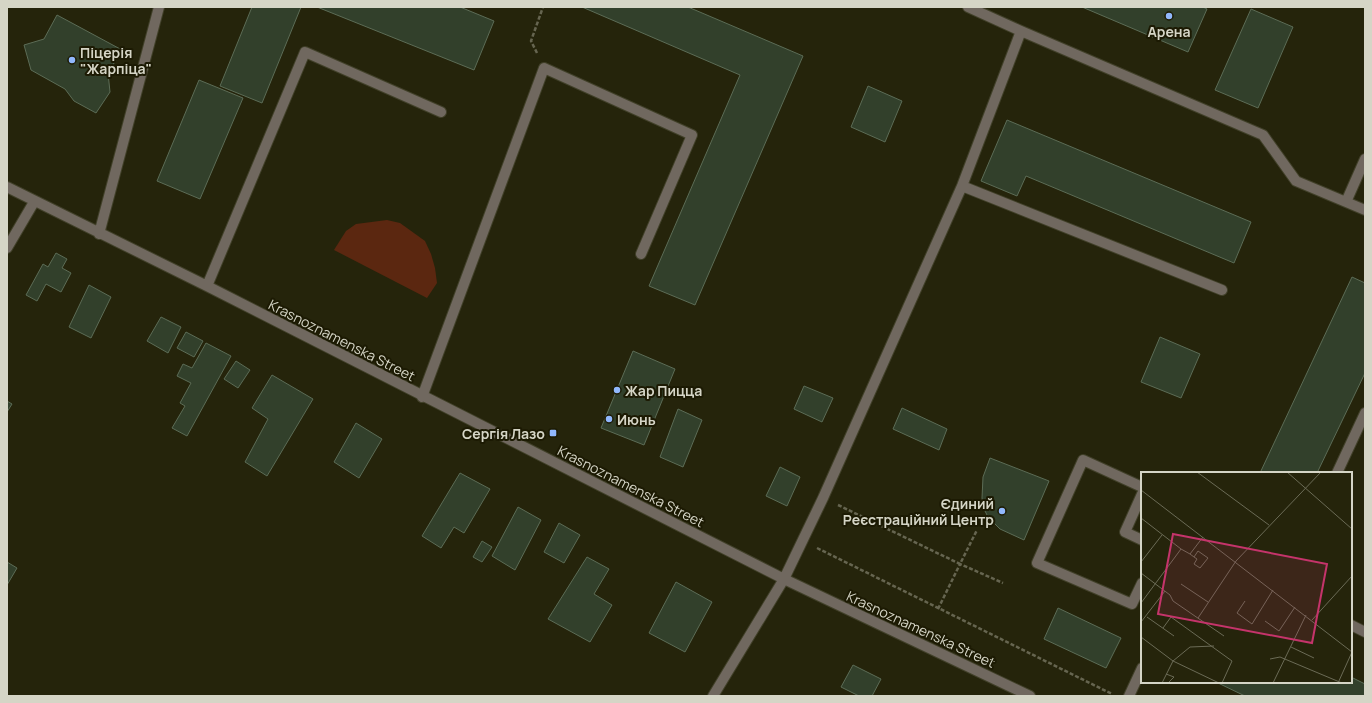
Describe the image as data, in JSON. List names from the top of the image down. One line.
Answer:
{"streets":{"street":["Krasnoznamenska Street"]},"places":{"other":["Арена","Піцерія \"Жарпіца\"","Жар Пицца","Июнь","Єдиний Реєстраційний Центр"],"transit":["Сергія Лазо"]}}
